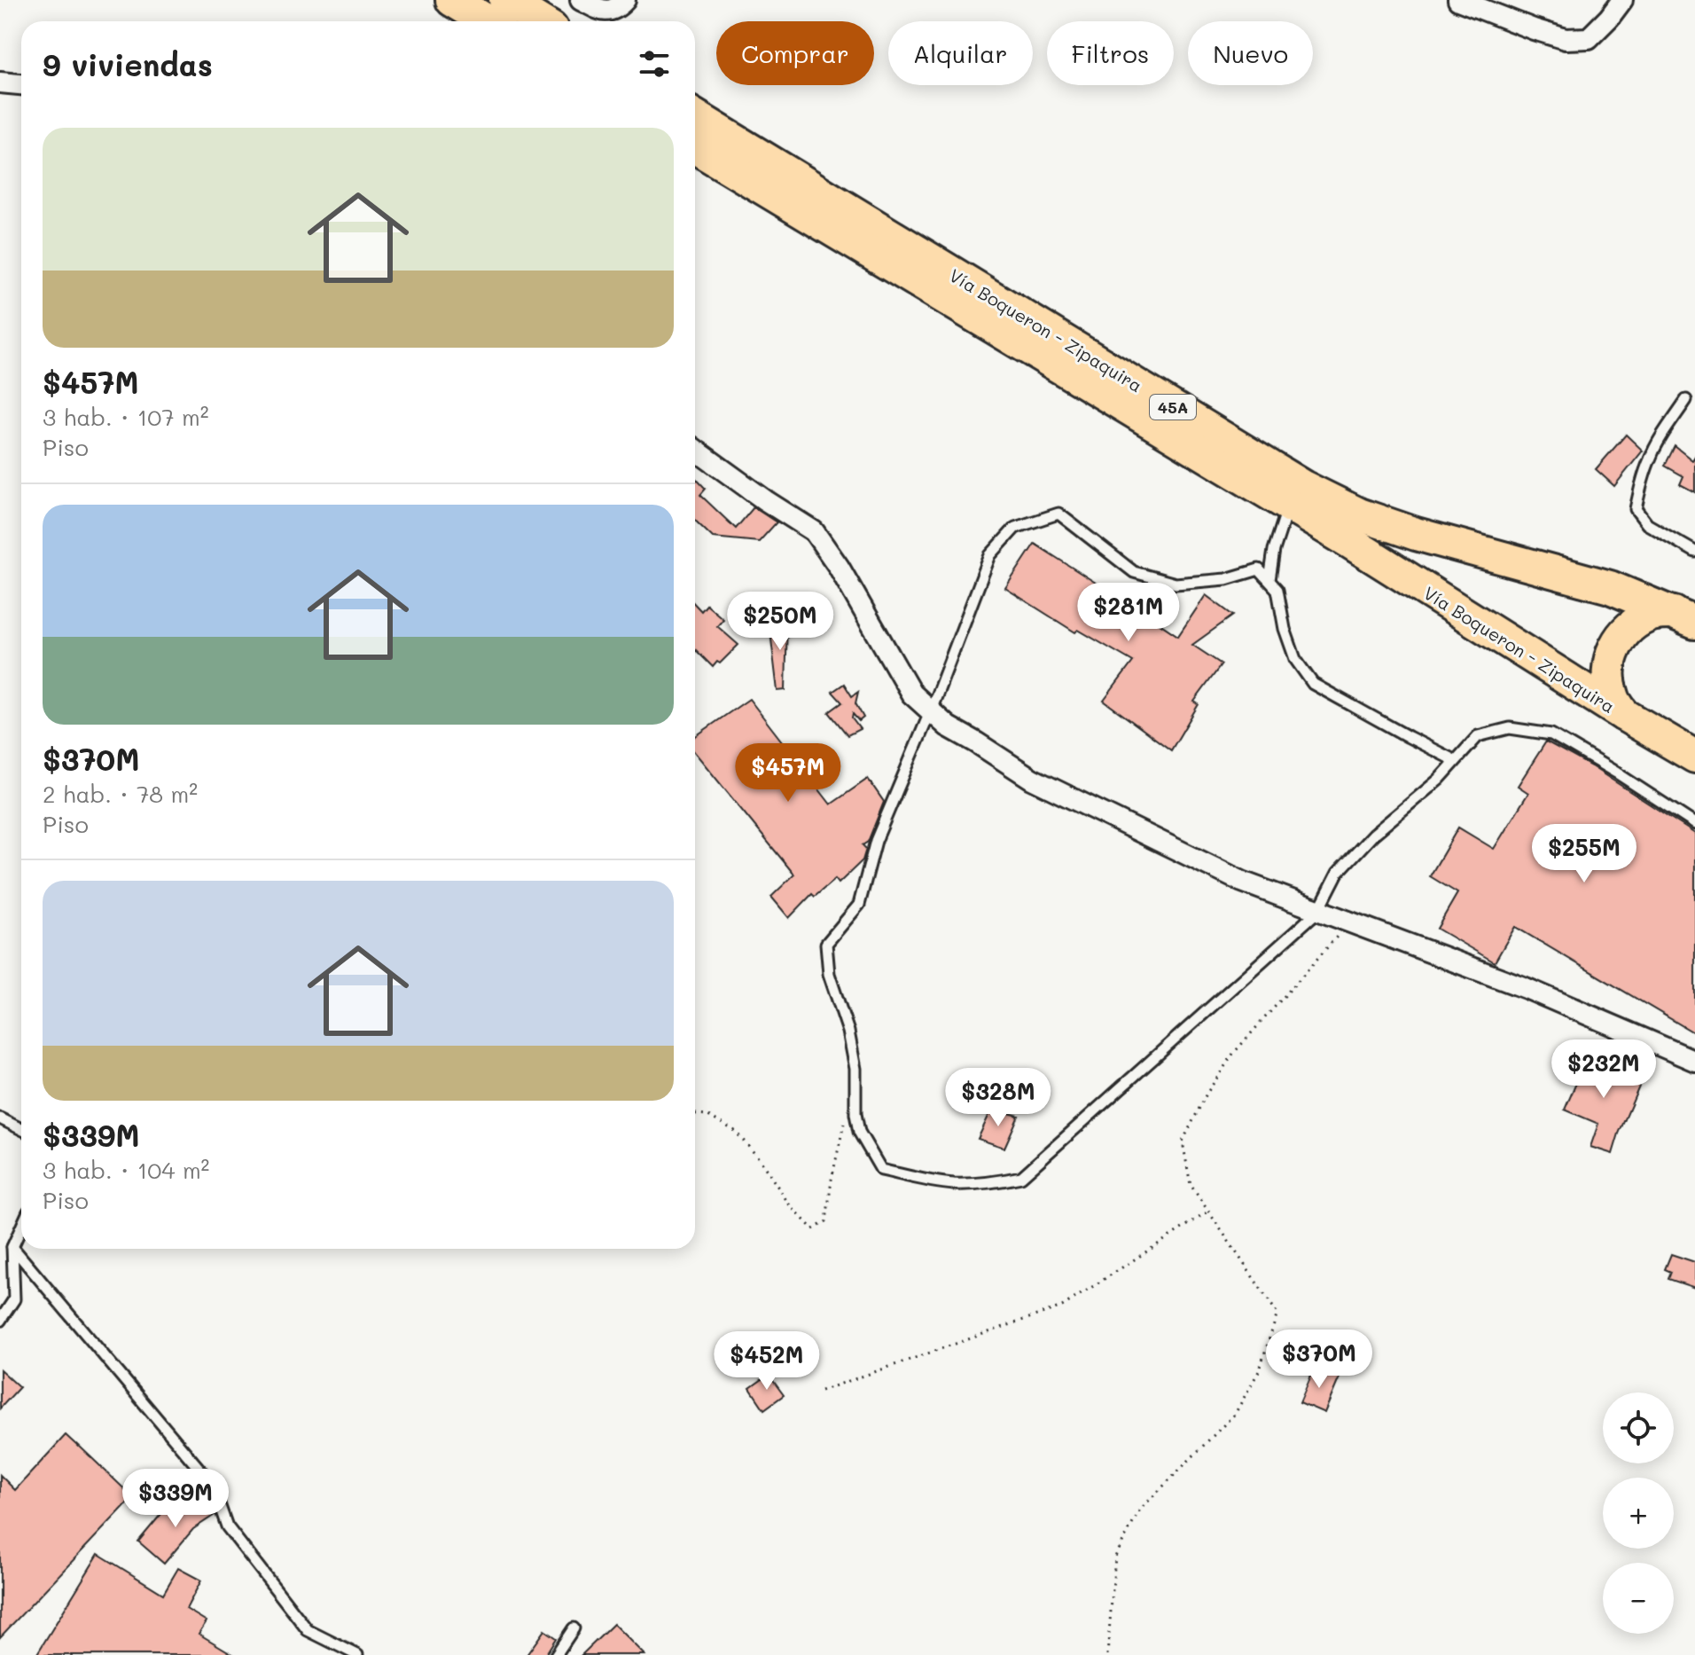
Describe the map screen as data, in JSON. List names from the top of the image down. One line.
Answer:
{"streets":{"highway":["Vía Boqueron - Zipaquira","45A"]},"crossings":[["Vía Boqueron - Zipaquira","45A"]],"page":{"chip":["Comprar","Alquilar","Filtros","Nuevo"],"heading":"9 viviendas","list":[{"name":"$457M","note":"3 hab. · 107 m² · Piso"},{"name":"$370M","note":"2 hab. · 78 m² · Piso"},{"name":"$339M","note":"3 hab. · 104 m² · Piso"}],"price":["$281M","$250M","$457M","$255M","$232M","$328M","$370M","$452M","$339M"],"map_buttons":["+","−"]}}
